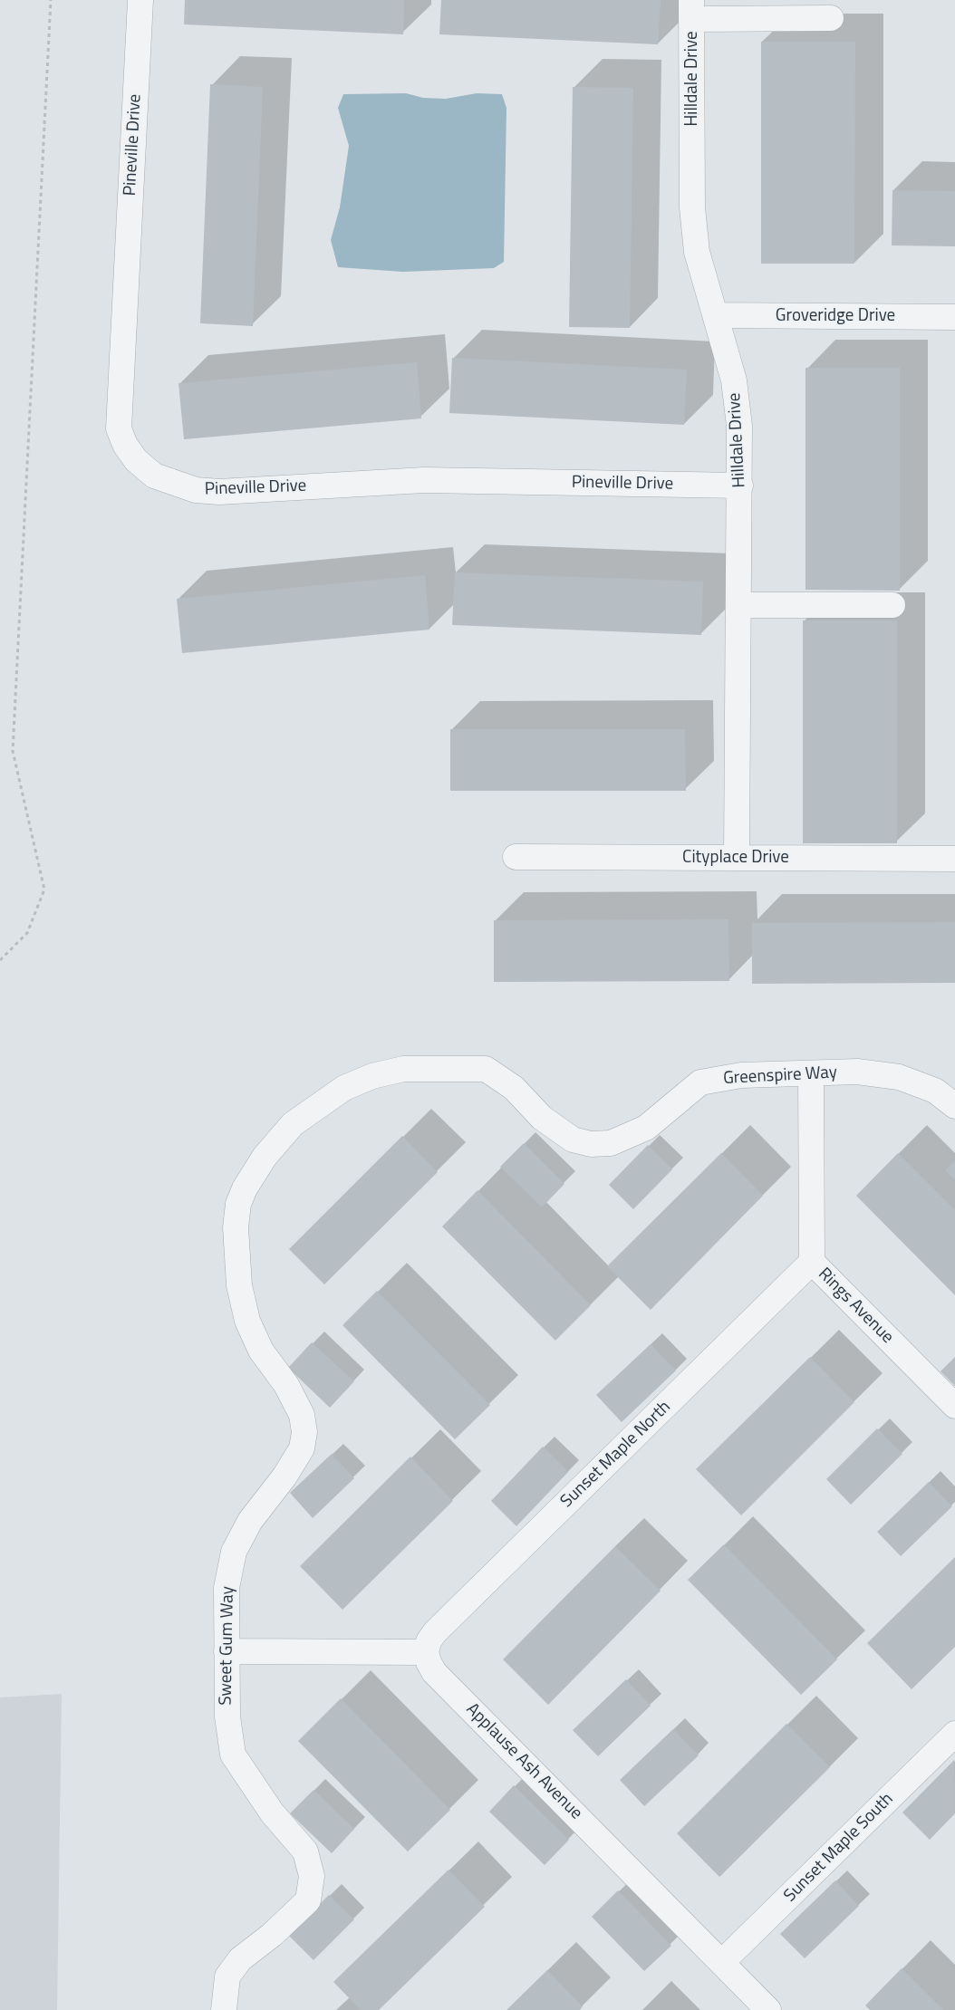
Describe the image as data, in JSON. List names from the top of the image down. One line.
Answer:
{"streets":{"street":["Hilldale Drive","Pineville Drive","Groveridge Drive","Cityplace Drive","Greenspire Way","Rings Avenue","Sunset Maple North","Sweet Gum Way","Applause Ash Avenue","Sunset Maple South"]},"crossings":[["Hilldale Drive","Pineville Drive"],["Hilldale Drive","Groveridge Drive"],["Hilldale Drive","Cityplace Drive"],["Greenspire Way","Rings Avenue"],["Greenspire Way","Sweet Gum Way"],["Rings Avenue","Sunset Maple North"],["Sunset Maple North","Applause Ash Avenue"],["Applause Ash Avenue","Sunset Maple South"]]}
